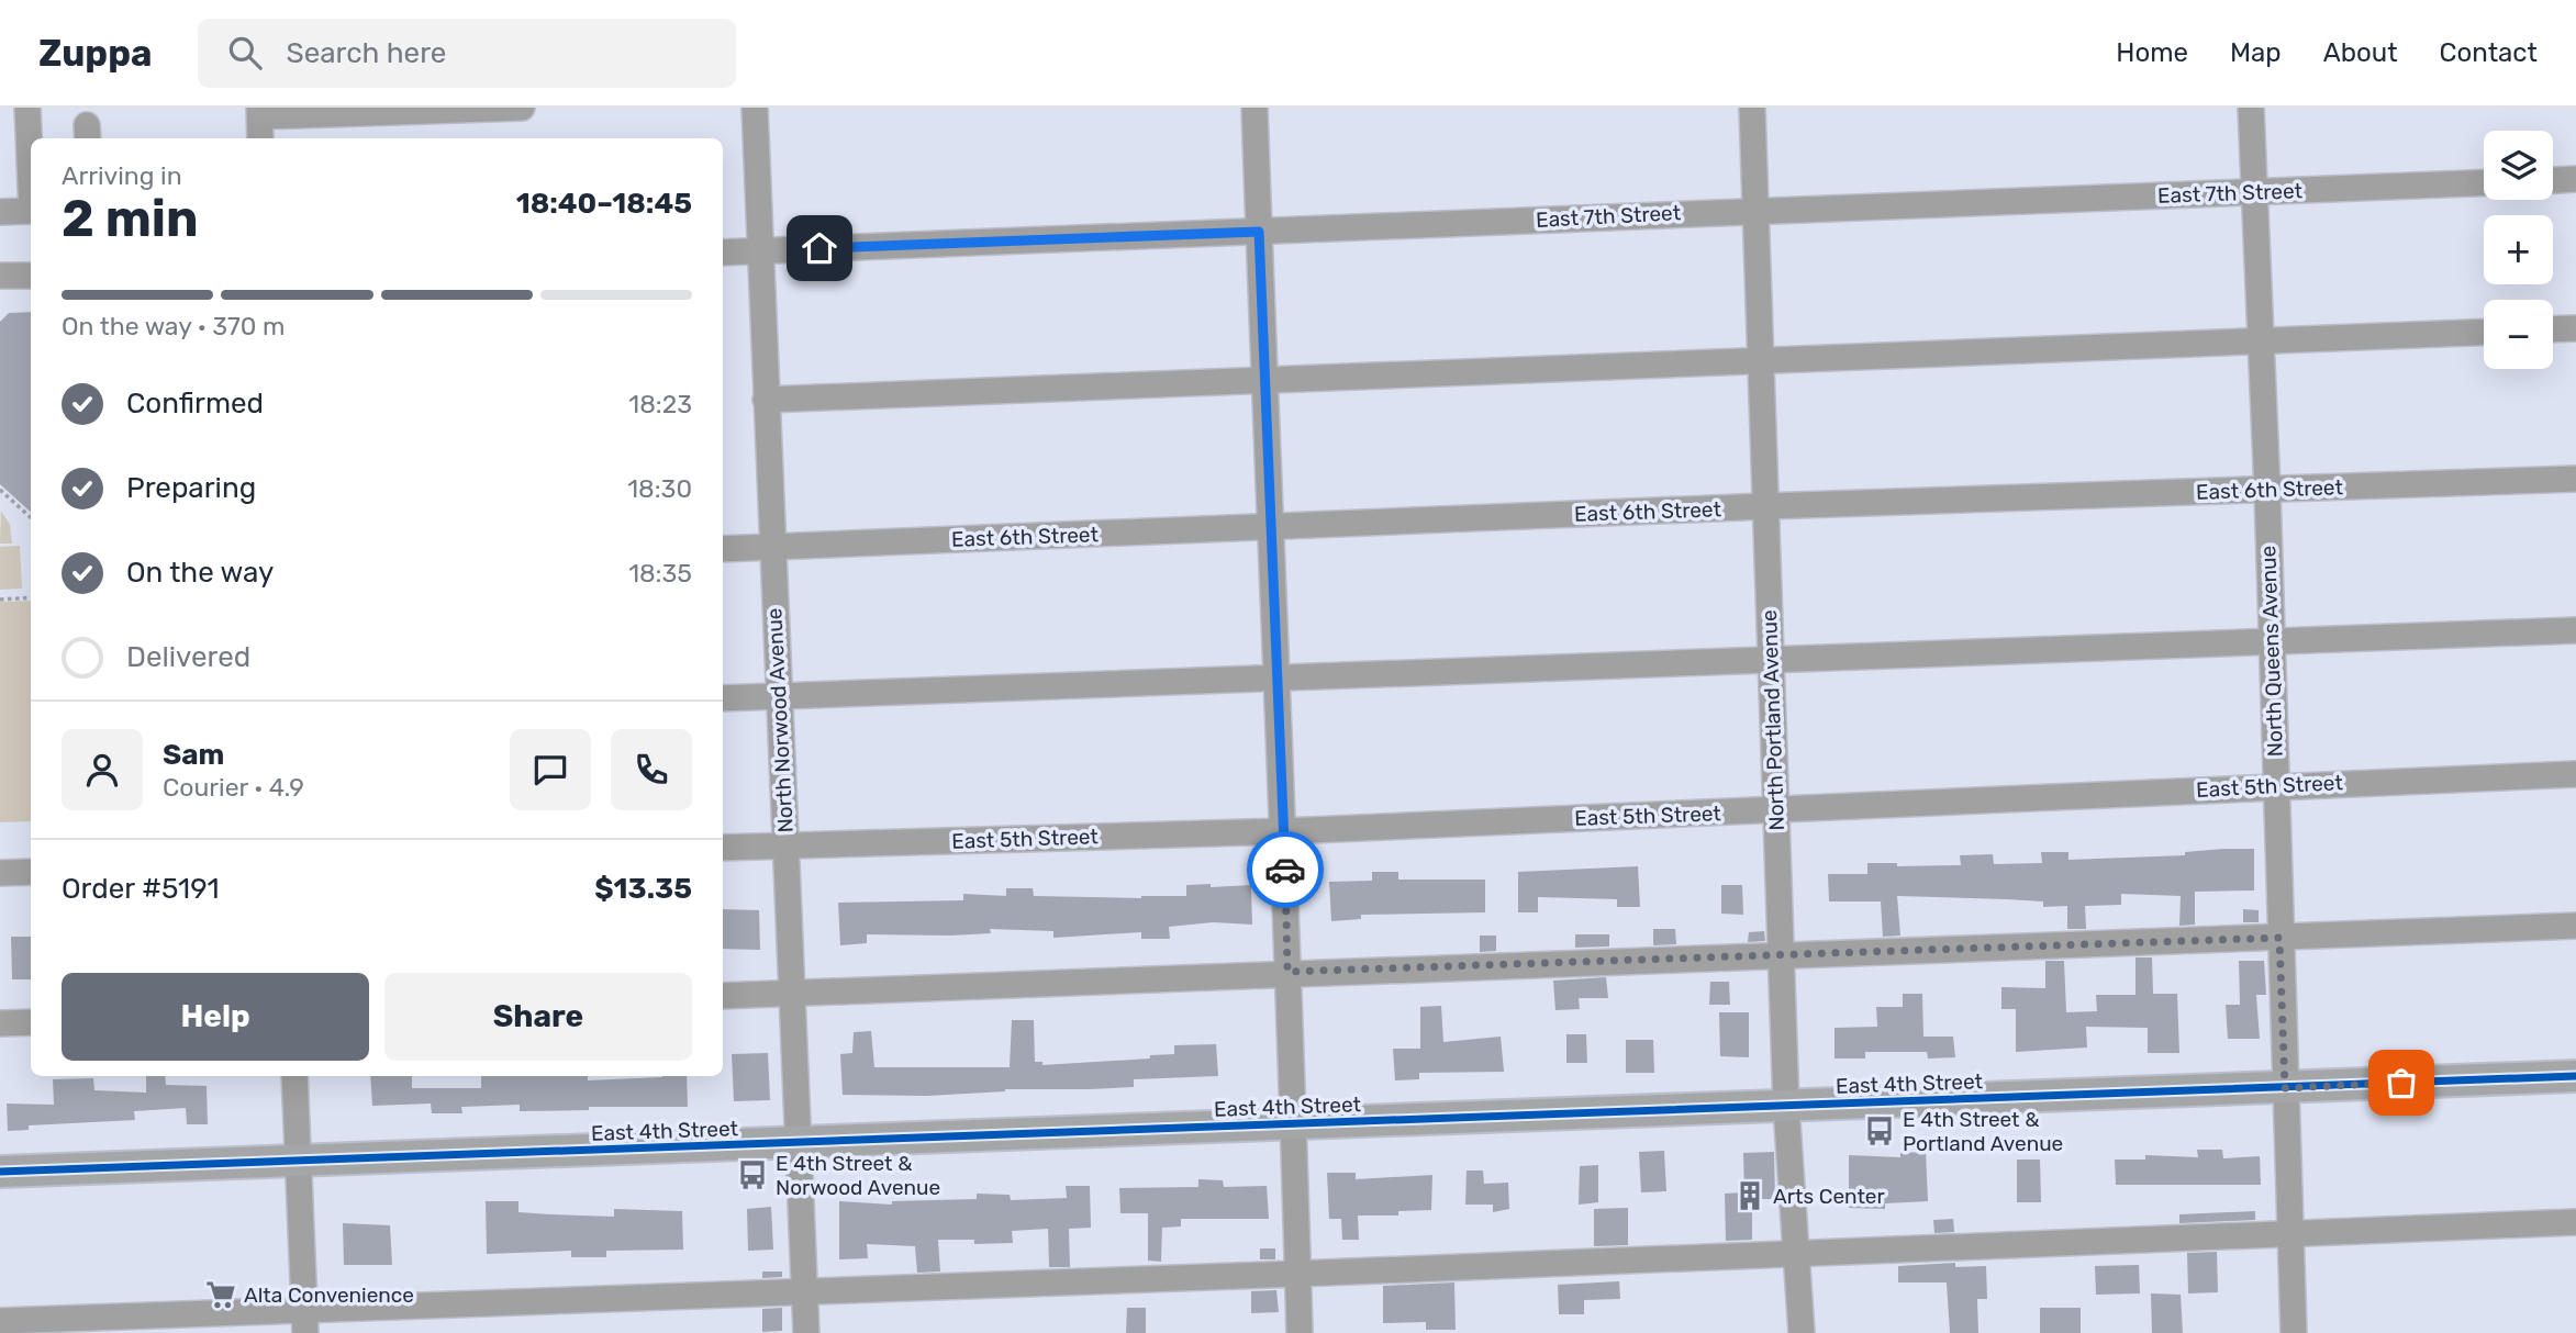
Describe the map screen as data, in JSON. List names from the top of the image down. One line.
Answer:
{"streets":{"main road":["East 4th Street"],"street":["East 7th Street","East 6th Street","North Queens Avenue","North Norwood Avenue","North Portland Avenue","East 5th Street"]},"crossings":[["East 7th Street","North Queens Avenue"],["East 7th Street","North Norwood Avenue"],["East 7th Street","North Portland Avenue"],["East 6th Street","North Queens Avenue"],["East 6th Street","North Norwood Avenue"],["East 6th Street","North Portland Avenue"],["North Queens Avenue","East 5th Street"],["North Queens Avenue","East 4th Street"],["North Norwood Avenue","East 5th Street"],["North Norwood Avenue","East 4th Street"],["North Portland Avenue","East 5th Street"],["North Portland Avenue","East 4th Street"]],"places":{"bus stop":["E 4th Street & Portland Avenue","E 4th Street & Norwood Avenue"],"building":["Arts Center"],"supermarket":["Alta Convenience"]},"page":{"header":"Zuppa","search":"Search here","nav":["Home","Map","About","Contact"],"map_buttons":["+","−"],"heading":["2 min","Arriving in","18:40–18:45"],"panel":["Sam","Courier · 4.9","Order #5191","$13.35"],"bar":"On the way · 370 m","list":[["Confirmed","18:23"],["Preparing","18:30"],["On the way","18:35"],"Delivered"],"buttons":["Help","Share"]}}
